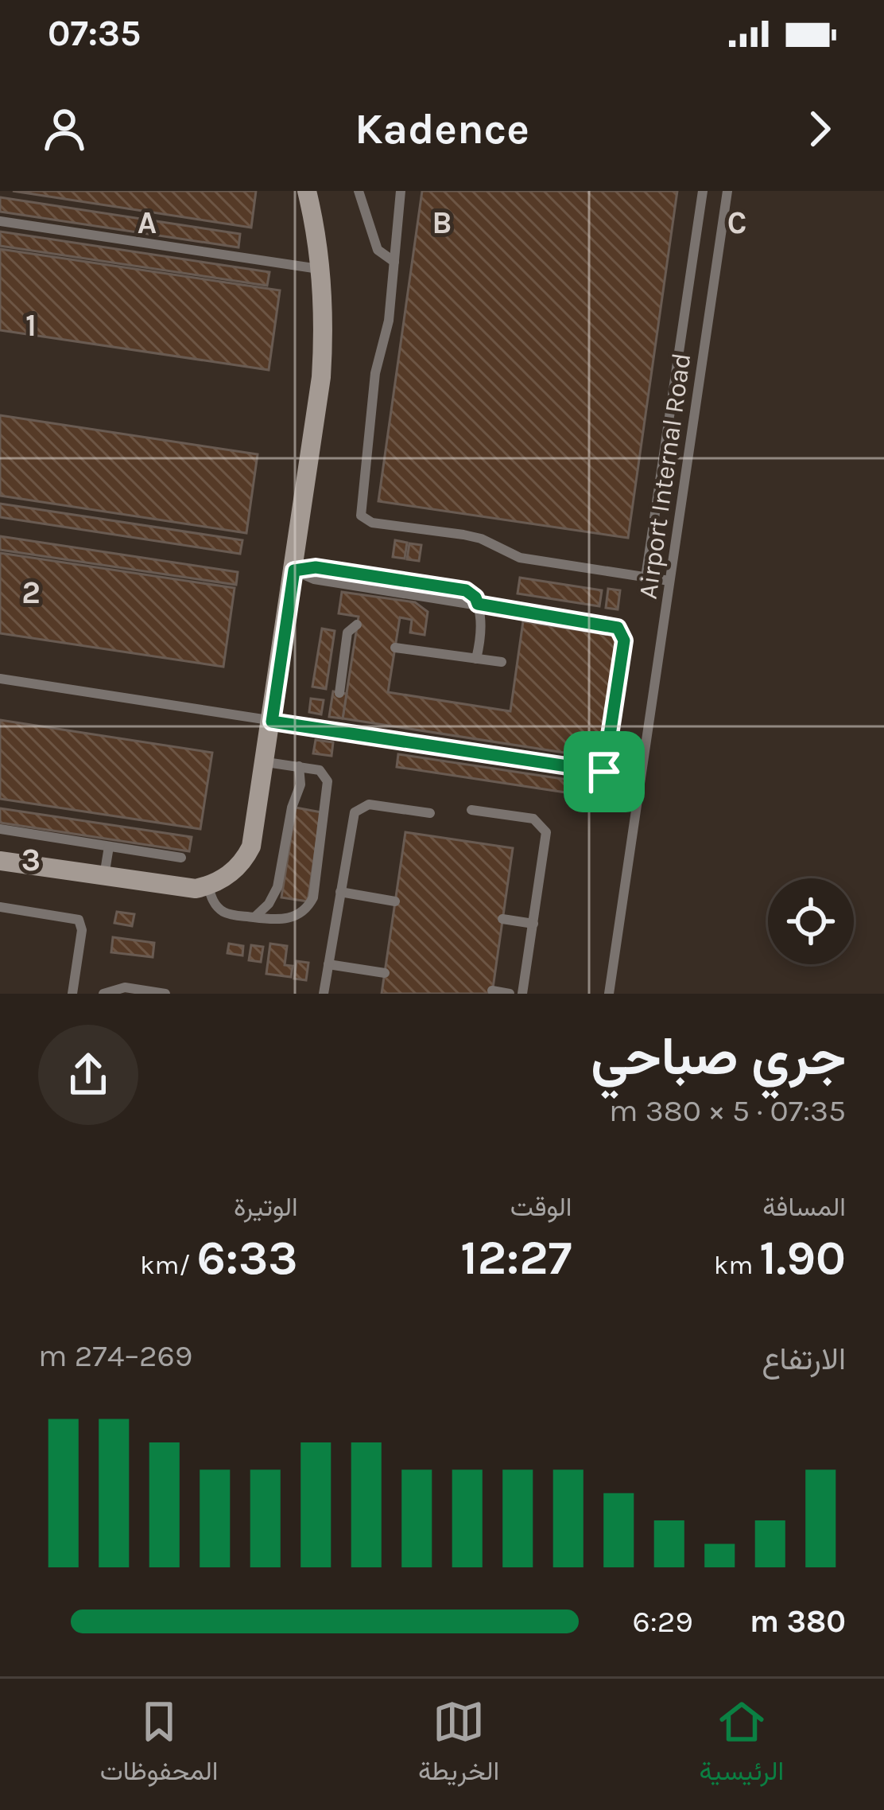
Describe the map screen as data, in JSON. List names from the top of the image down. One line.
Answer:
{"streets":{"lane":["Airport Internal Road"]},"page":{"status":"07:35","header":"Kadence","heading":["جري صباحي","07:35 · 5 × 380 m"],"stats":[["المسافة","1.90 km"],["الوقت","12:27"],["الوتيرة","6:33 /km"]],"chart":["الارتفاع","269–274 m"],"list":[{"name":"380 m","note":"6:29"}],"tabs":["الرئيسية","الخريطة","المحفوظات"]},"grid":{"columns":["A","B","C"],"rows":["1","2","3"]}}
